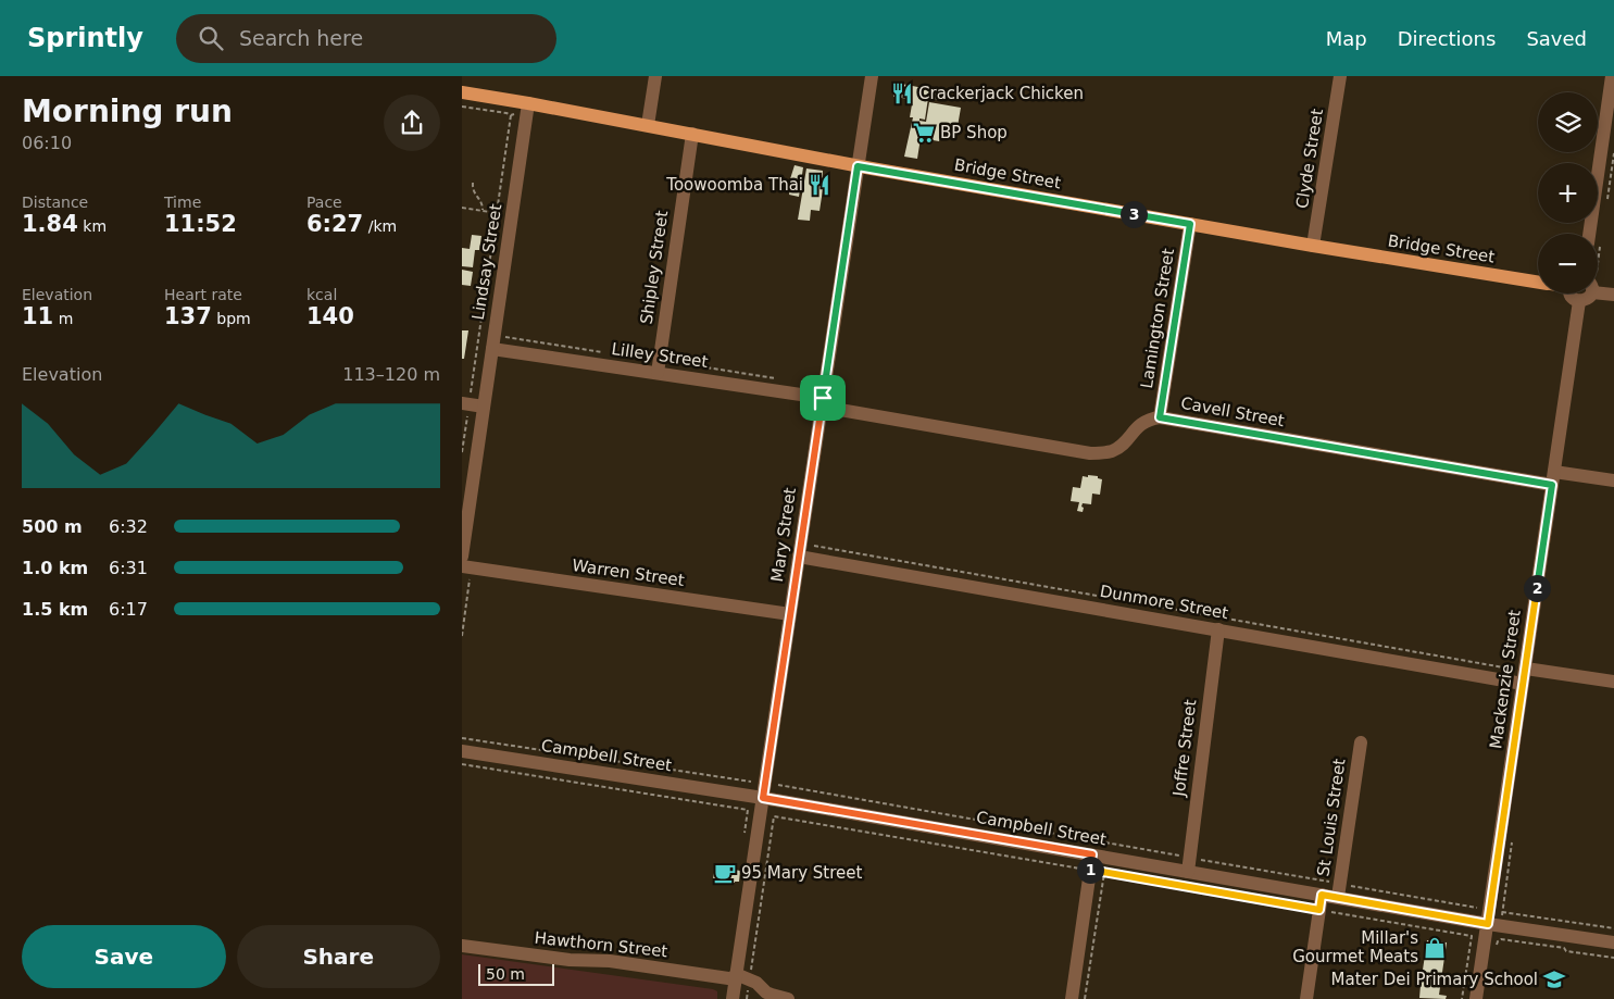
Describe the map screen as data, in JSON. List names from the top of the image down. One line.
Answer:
{"streets":{"main road":["Bridge Street"],"street":["Clyde Street","Lindsay Street","Shipley Street","Lamington Street","Lilley Street","Cavell Street","Mary Street","Warren Street","Dunmore Street","Mackenzie Street","Joffre Street","Campbell Street","St Louis Street","Hawthorn Street"]},"crossings":[["Clyde Street","Bridge Street"],["Bridge Street","Lindsay Street"],["Bridge Street","Shipley Street"],["Bridge Street","Lamington Street"],["Bridge Street","Mary Street"],["Lindsay Street","Lilley Street"],["Shipley Street","Lilley Street"],["Lamington Street","Cavell Street"],["Lilley Street","Cavell Street"],["Lilley Street","Mary Street"],["Cavell Street","Mary Street"],["Cavell Street","Mackenzie Street"],["Mary Street","Warren Street"],["Mary Street","Dunmore Street"],["Mary Street","Campbell Street"],["Mary Street","Hawthorn Street"],["Dunmore Street","Mackenzie Street"],["Dunmore Street","Joffre Street"],["Mackenzie Street","Campbell Street"],["Joffre Street","Campbell Street"],["Campbell Street","St Louis Street"]],"places":{"restaurant":["Crackerjack Chicken","Toowoomba Thai"],"supermarket":["BP Shop"],"cafe":["95 Mary Street"],"shop":["Millar's Gourmet Meats"],"school or university":["Mater Dei Primary School"]},"scale_bar":"50 m","page":{"header":"Sprintly","search":"Search here","nav":["Map","Directions","Saved"],"heading":["Morning run","06:10"],"map_buttons":["+","−"],"stats":[["Distance","1.84 km"],["Time","11:52"],["Pace","6:27 /km"],["Elevation","11 m"],["Heart rate","137 bpm"],["kcal","140"]],"pins":["3","2","1"],"chart":["Elevation","113–120 m"],"list":[{"name":"500 m","note":"6:32"},{"name":"1.0 km","note":"6:31"},{"name":"1.5 km","note":"6:17"}],"buttons":["Save","Share"],"scale":"50 m"}}
